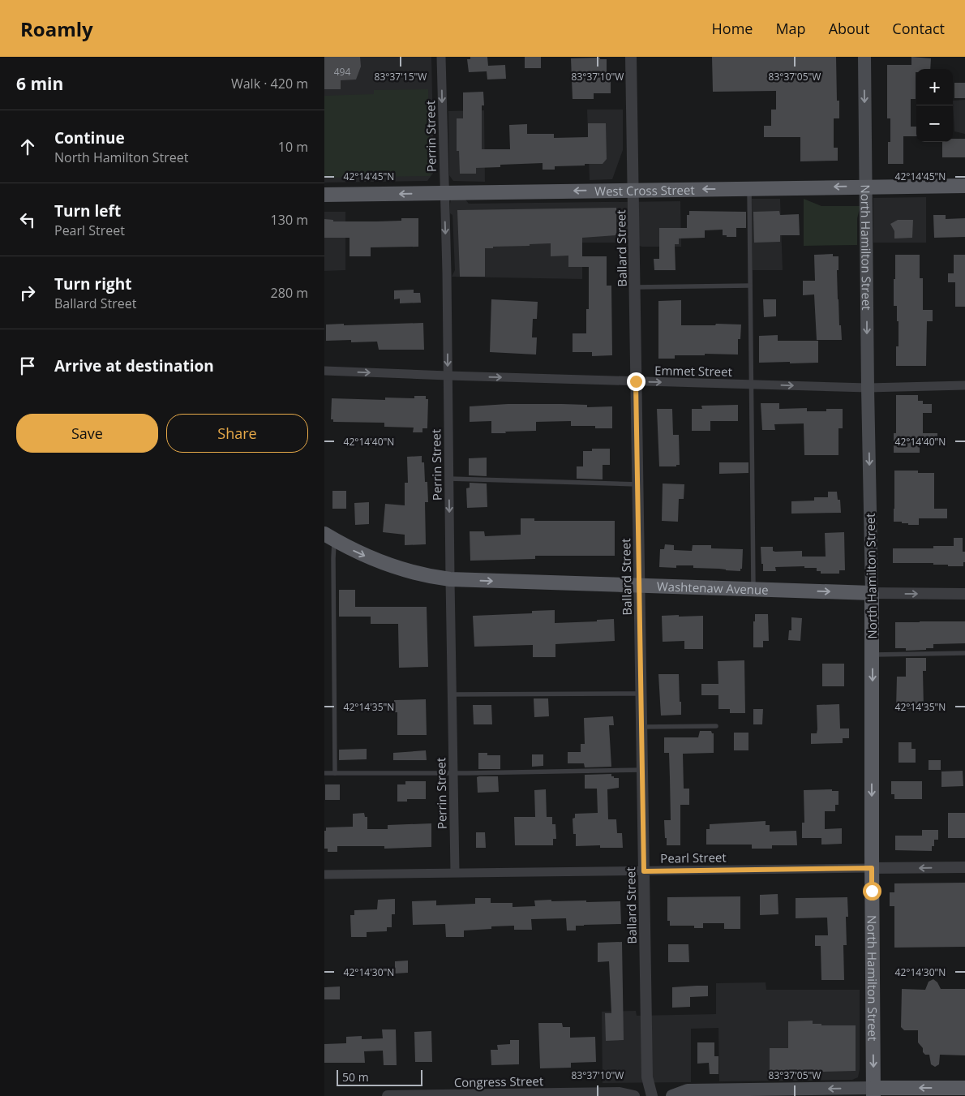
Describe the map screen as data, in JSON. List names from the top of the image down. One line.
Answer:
{"streets":{"main road":["West Cross Street","North Hamilton Street","Washtenaw Avenue"],"street":["Perrin Street","Ballard Street","Emmet Street","Pearl Street","Congress Street"]},"crossings":[["Perrin Street","West Cross Street"],["Perrin Street","Emmet Street"],["Perrin Street","Washtenaw Avenue"],["Perrin Street","Pearl Street"],["West Cross Street","Ballard Street"],["West Cross Street","North Hamilton Street"],["Ballard Street","Emmet Street"],["Ballard Street","Washtenaw Avenue"],["Ballard Street","Pearl Street"],["North Hamilton Street","Emmet Street"],["North Hamilton Street","Washtenaw Avenue"],["North Hamilton Street","Pearl Street"]],"one_way":["Perrin Street","West Cross Street","North Hamilton Street","Emmet Street","Washtenaw Avenue"],"house_numbers":["494"],"scale_bar":"50 m","page":{"header":"Roamly","nav":["Home","Map","About","Contact"],"heading":["6 min","Walk · 420 m"],"map_buttons":["+","−"],"list":[["Continue","North Hamilton Street","10 m"],["Turn left","Pearl Street","130 m"],["Turn right","Ballard Street","280 m"],"Arrive at destination"],"buttons":["Save","Share"],"scale":"50 m"},"coordinates":["83°37'15\"W","83°37'10\"W","83°37'05\"W","42°14'45\"N","42°14'40\"N","42°14'35\"N","42°14'30\"N"]}
